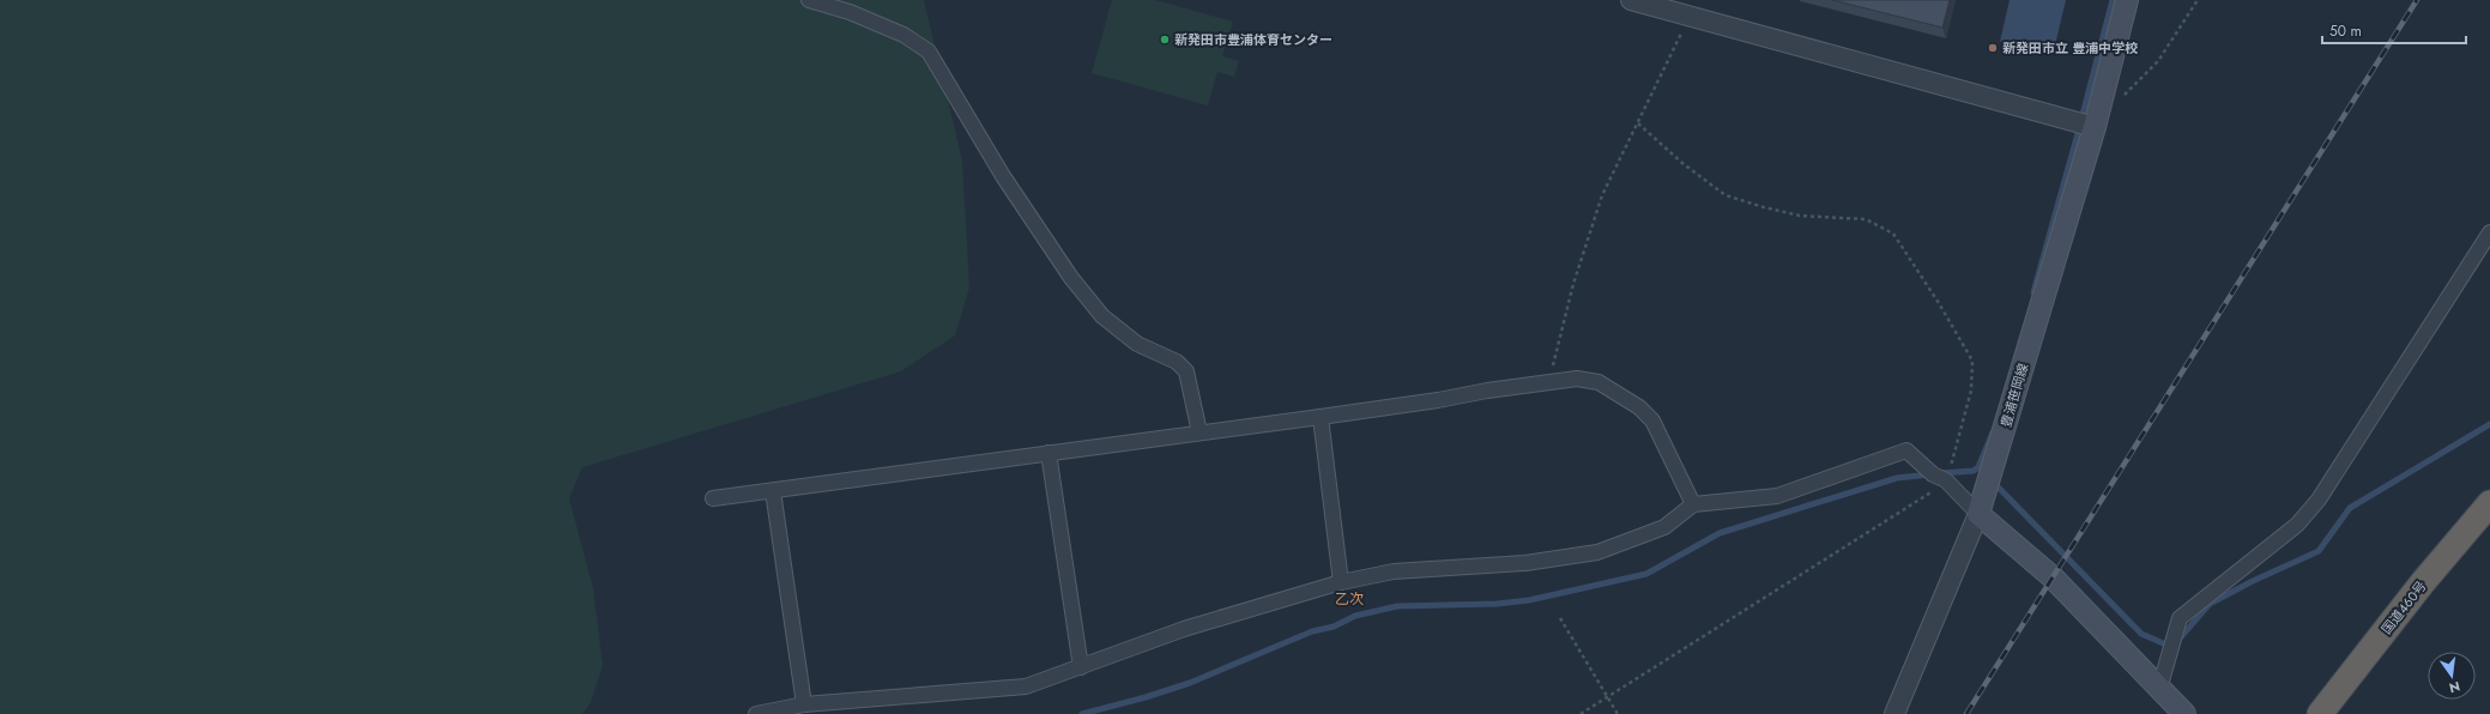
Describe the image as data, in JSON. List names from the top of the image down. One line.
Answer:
{"streets":{"highway":["国道460号"],"main road":["豊浦笹岡線"]},"districts":["乙次"],"places":["新発田市豊浦体育センター","新発田市立 豊浦中学校"],"scale_bar":"50 m","north":"bottom"}
